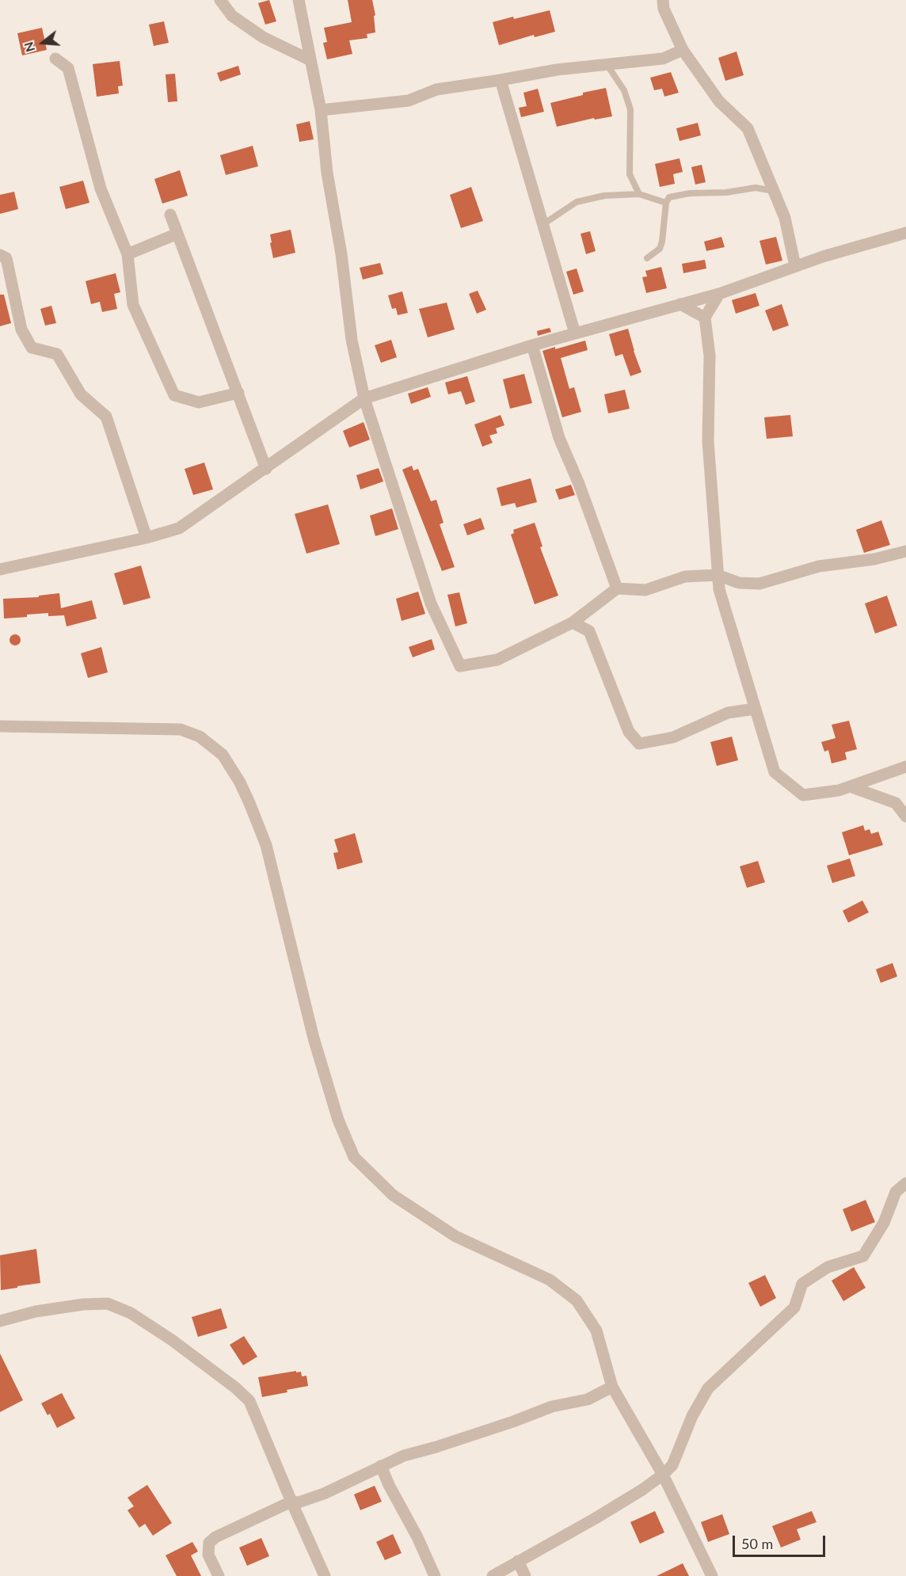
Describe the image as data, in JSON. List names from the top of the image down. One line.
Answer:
{"scale_bar":"50 m","north":"left"}
